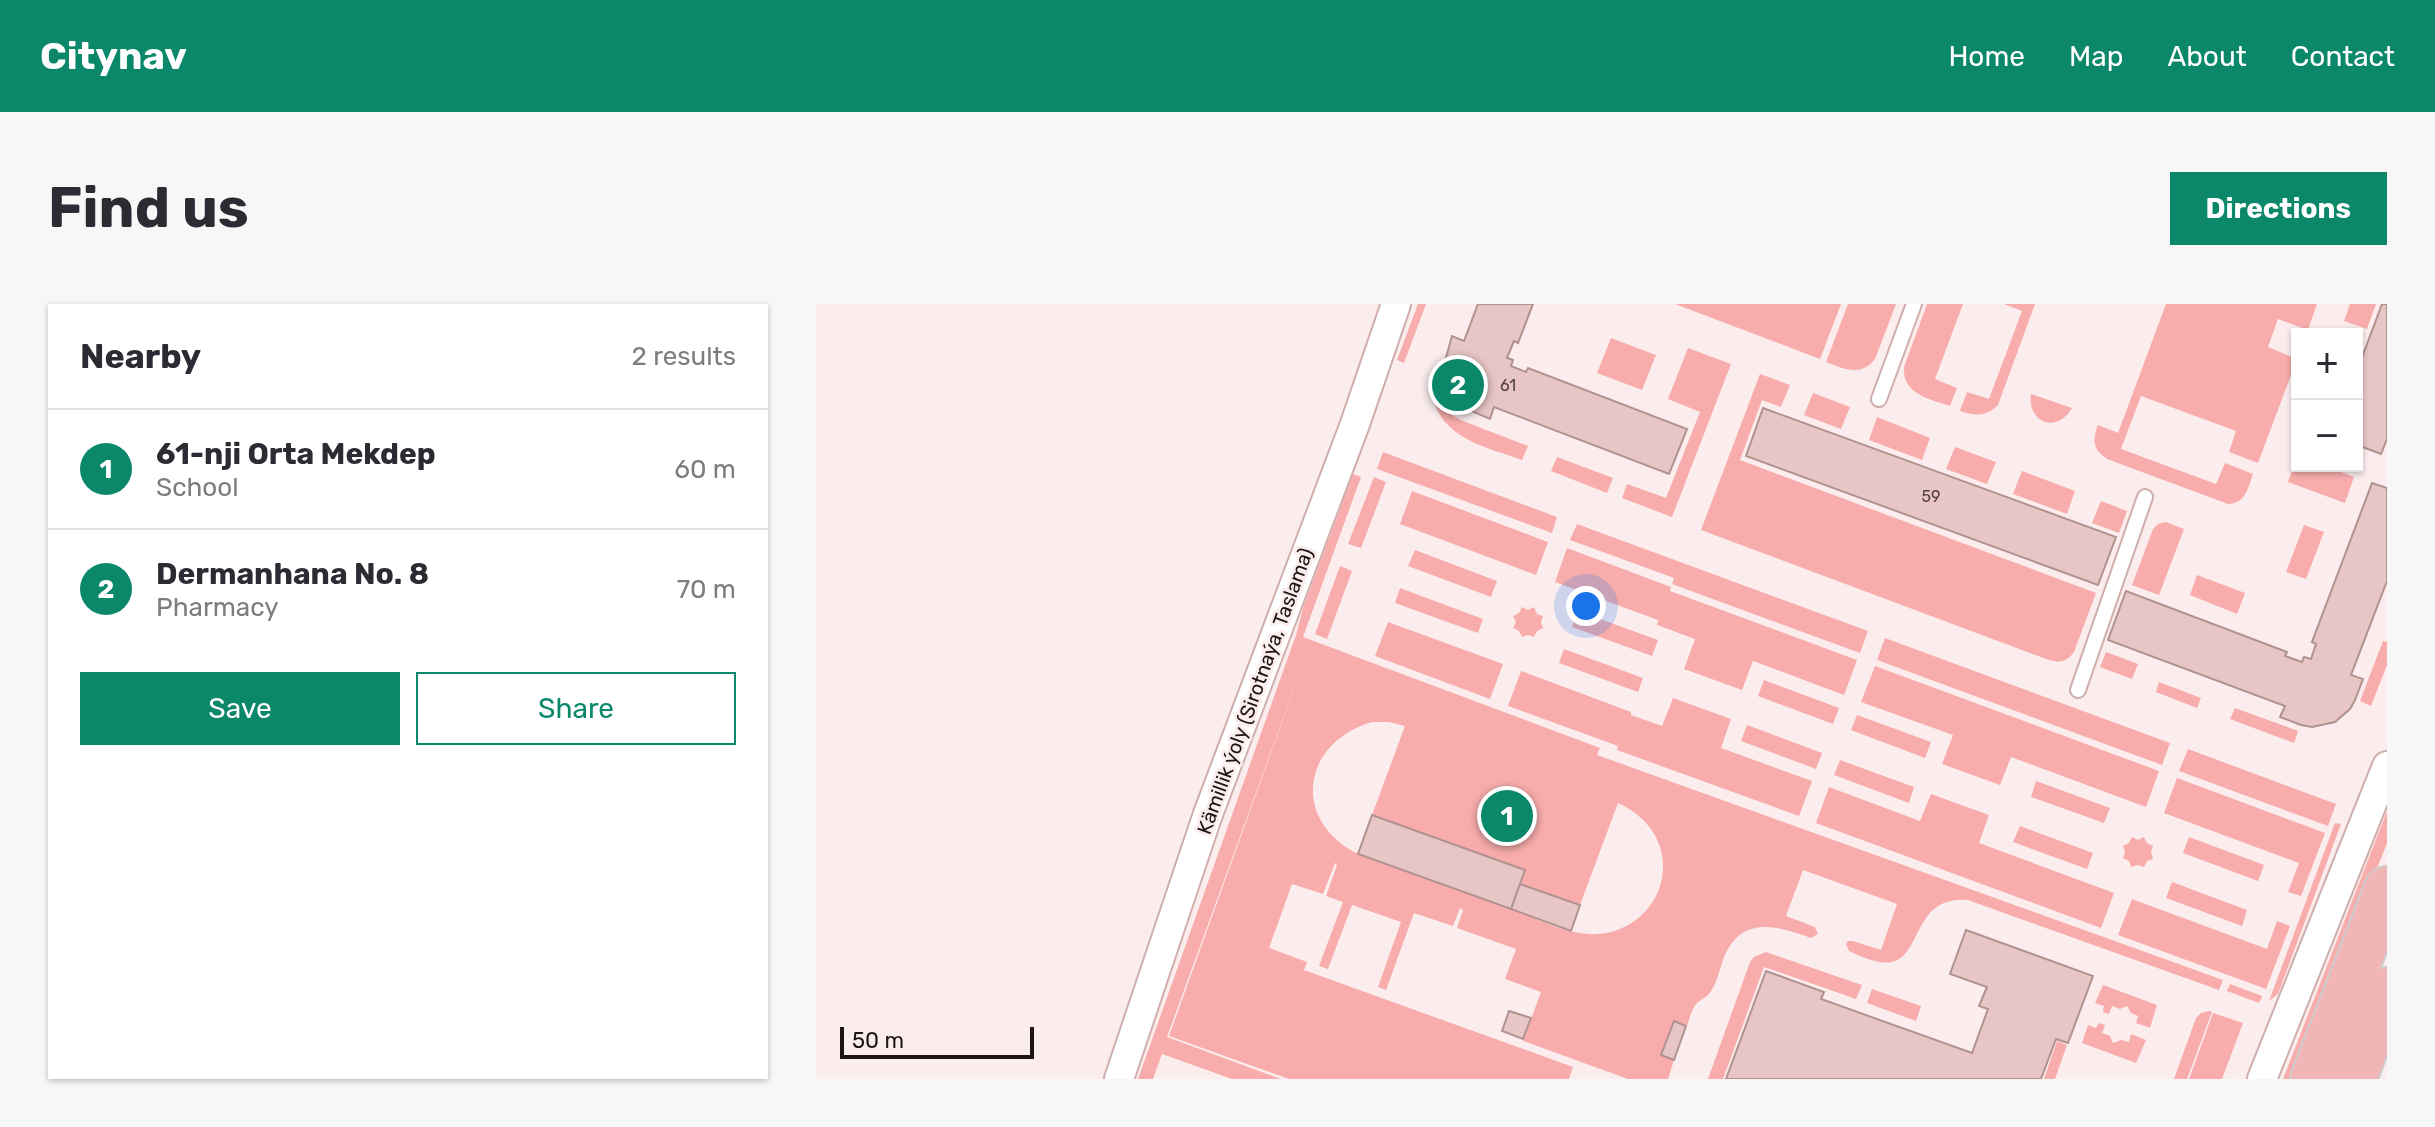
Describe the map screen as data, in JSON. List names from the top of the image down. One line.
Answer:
{"streets":{"street":["Kämillik ýoly (Sirotnaýa, Taslama)"]},"house_numbers":["61","59"],"scale_bar":"50 m","page":{"header":"Citynav","nav":["Home","Map","About","Contact"],"buttons":["Directions",["Save","Share"]],"title":"Find us","heading":["Nearby","2 results"],"map_buttons":["+","−"],"pins":["2","1"],"list":[{"mark":"1","name":"61-nji Orta Mekdep","note":"School","value":"60 m"},{"mark":"2","name":"Dermanhana No. 8","note":"Pharmacy","value":"70 m"}],"scale":"50 m"}}
